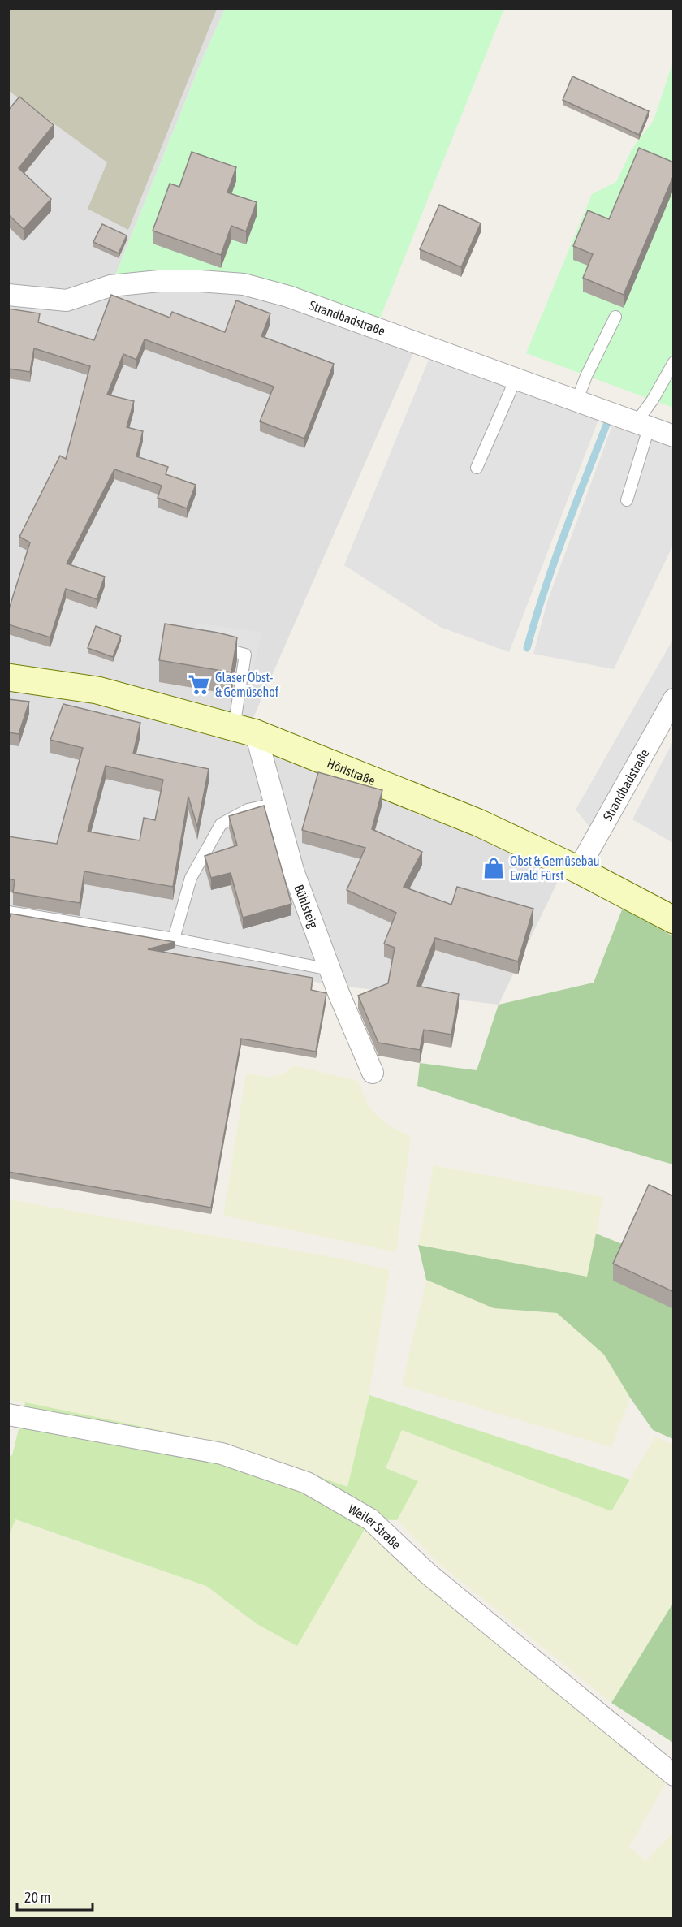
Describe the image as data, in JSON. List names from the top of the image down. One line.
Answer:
{"streets":{"main road":["Höristraße"],"street":["Strandbadstraße","Bühlsteig","Weiler Straße"]},"crossings":[["Strandbadstraße","Höristraße"],["Höristraße","Bühlsteig"]],"places":{"supermarket":["Glaser Obst- & Gemüsehof"],"shop":["Obst & Gemüsebau Ewald Fürst"]},"scale_bar":"20 m"}
